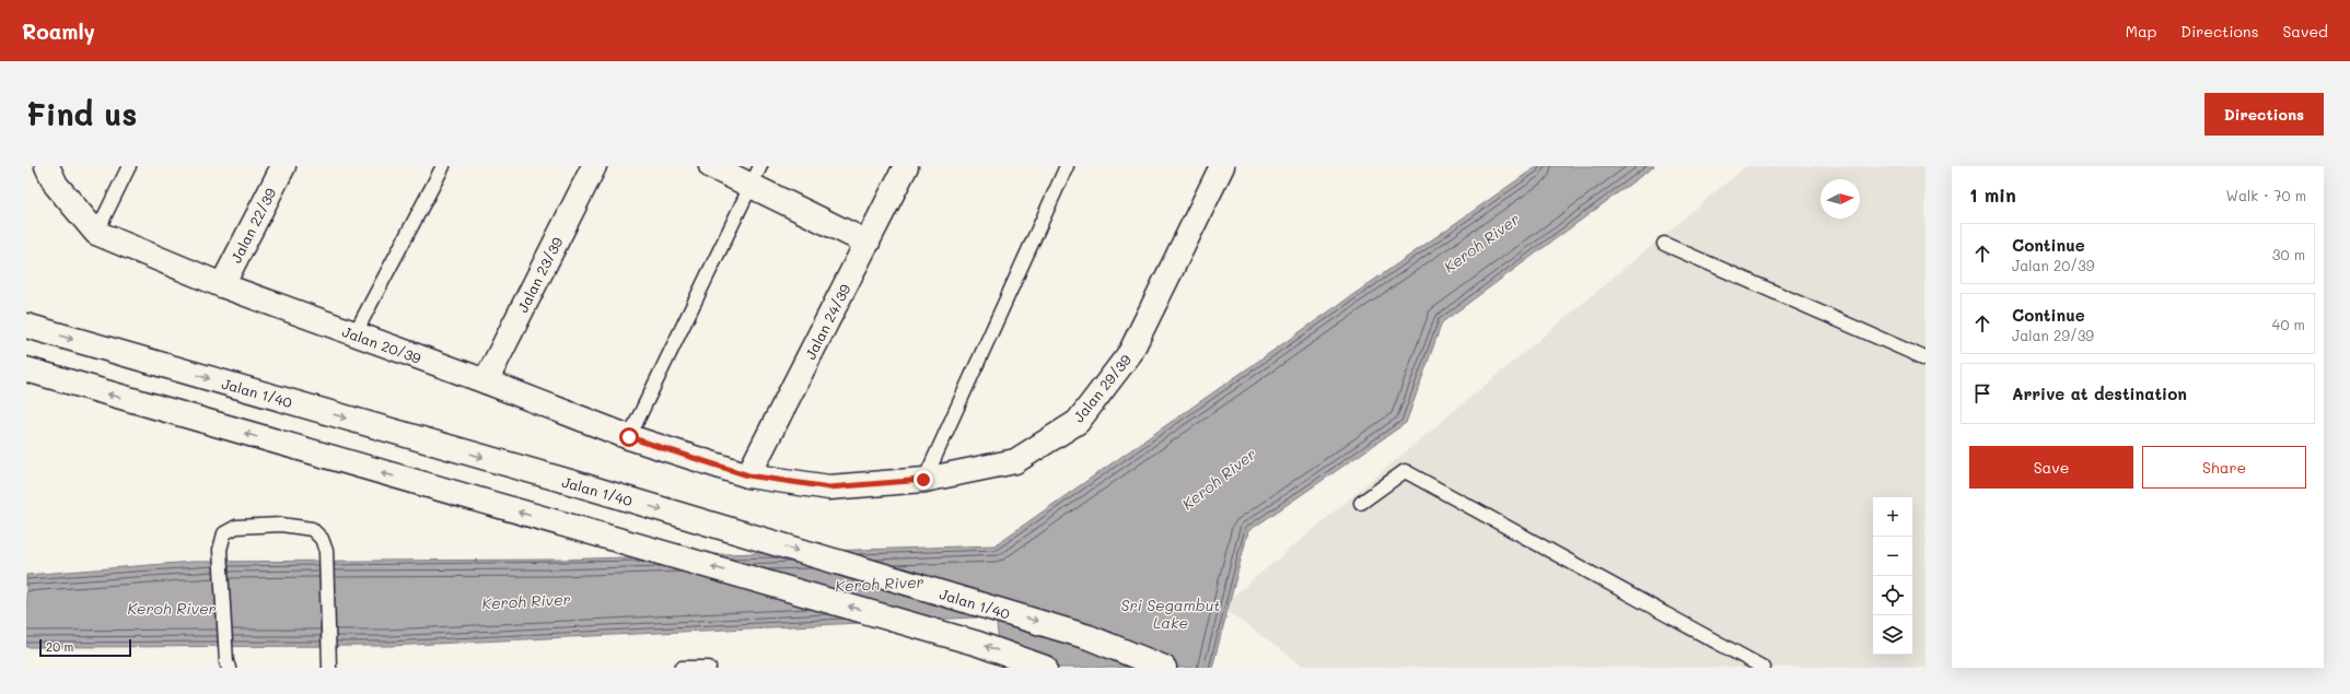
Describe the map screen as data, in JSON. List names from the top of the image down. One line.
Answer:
{"streets":{"street":["Jalan 22/39","Jalan 23/39","Jalan 24/39","Jalan 20/39","Jalan 29/39","Jalan 1/40"]},"crossings":[["Jalan 22/39","Jalan 20/39"],["Jalan 23/39","Jalan 20/39"],["Jalan 24/39","Jalan 20/39"],["Jalan 24/39","Jalan 29/39"],["Jalan 20/39","Jalan 29/39"]],"water":["Keroh River","Sri Segambut Lake"],"scale_bar":"20 m","north":"right","page":{"header":"Roamly","nav":["Map","Directions","Saved"],"buttons":["Directions",["Save","Share"]],"title":"Find us","heading":["1 min","Walk · 70 m"],"list":[["Continue","Jalan 20/39","30 m"],["Continue","Jalan 29/39","40 m"],"Arrive at destination"],"map_buttons":["+","−"],"scale":"20 m"}}
